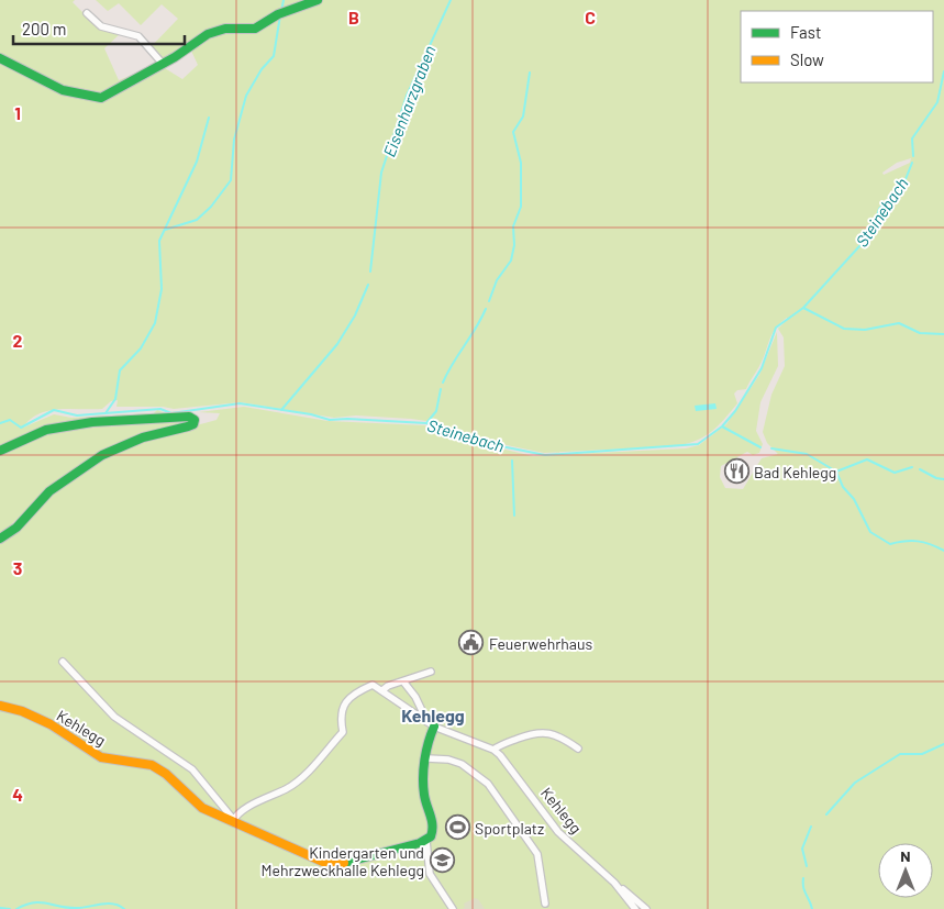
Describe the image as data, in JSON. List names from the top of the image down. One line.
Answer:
{"streets":{"street":["Kehlegg"]},"districts":["Kehlegg"],"water":["Eisenharzgraben","Steinebach"],"places":{"restaurant":["Bad Kehlegg"],"public building":["Feuerwehrhaus"],"sports":["Sportplatz"],"school or university":["Kindergarten und Mehrzweckhalle Kehlegg"]},"legend":["Fast","Slow"],"scale_bar":"200 m","north":"top","grid":{"columns":["B","C"],"rows":["1","2","3","4"]}}
